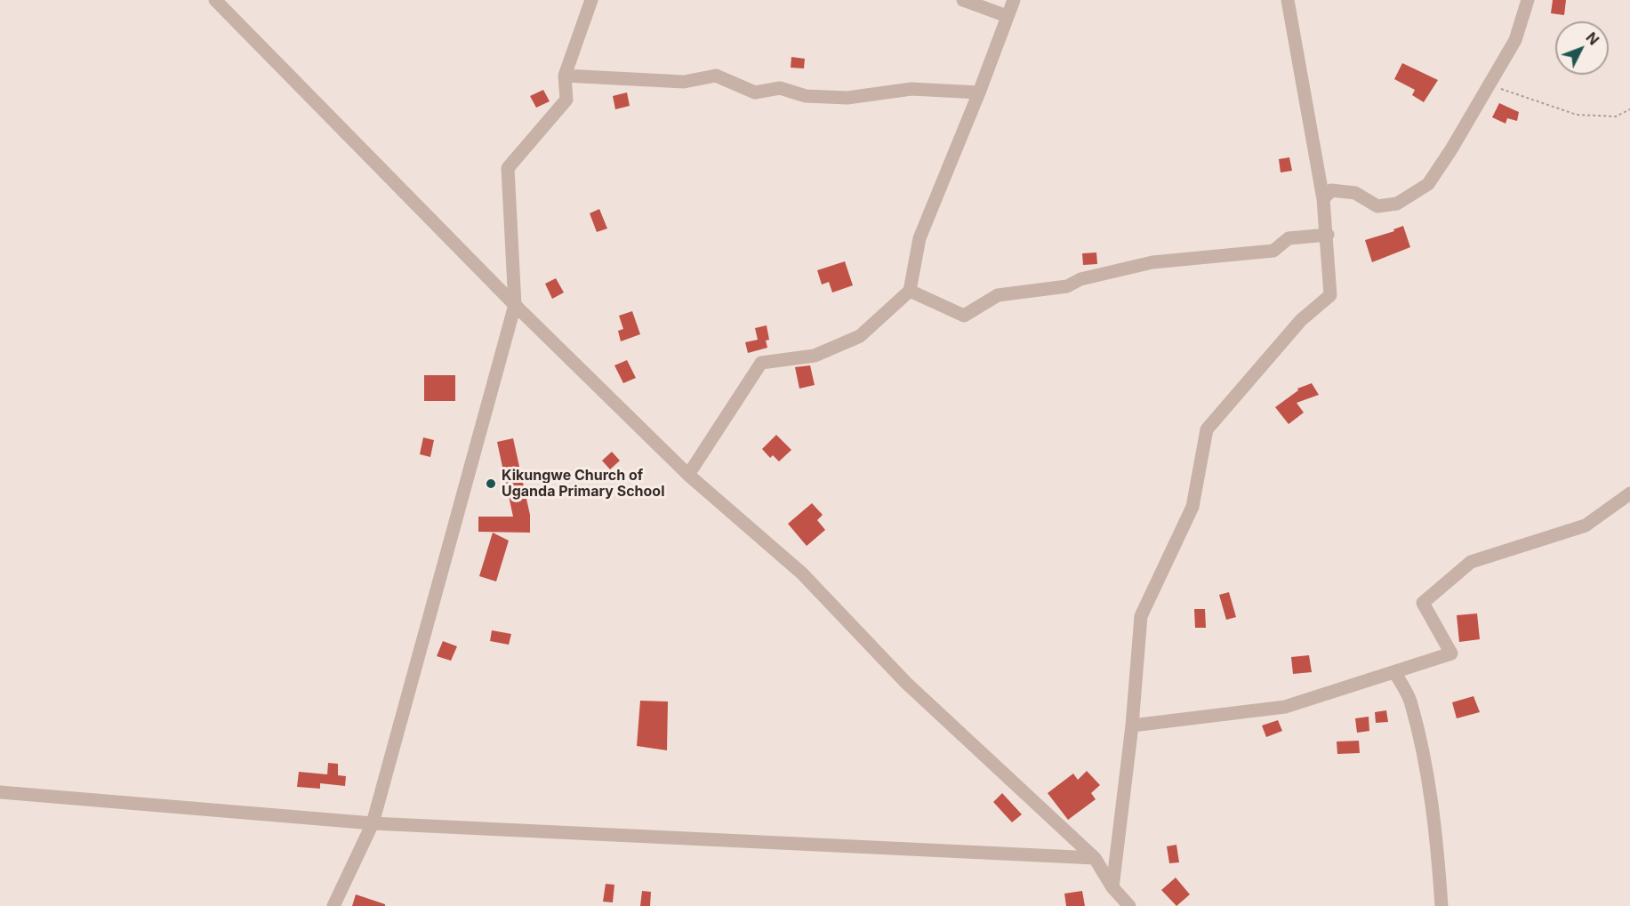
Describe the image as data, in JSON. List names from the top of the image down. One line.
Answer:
{"places":["Kikungwe Church of Uganda Primary School"],"north":"top right"}
